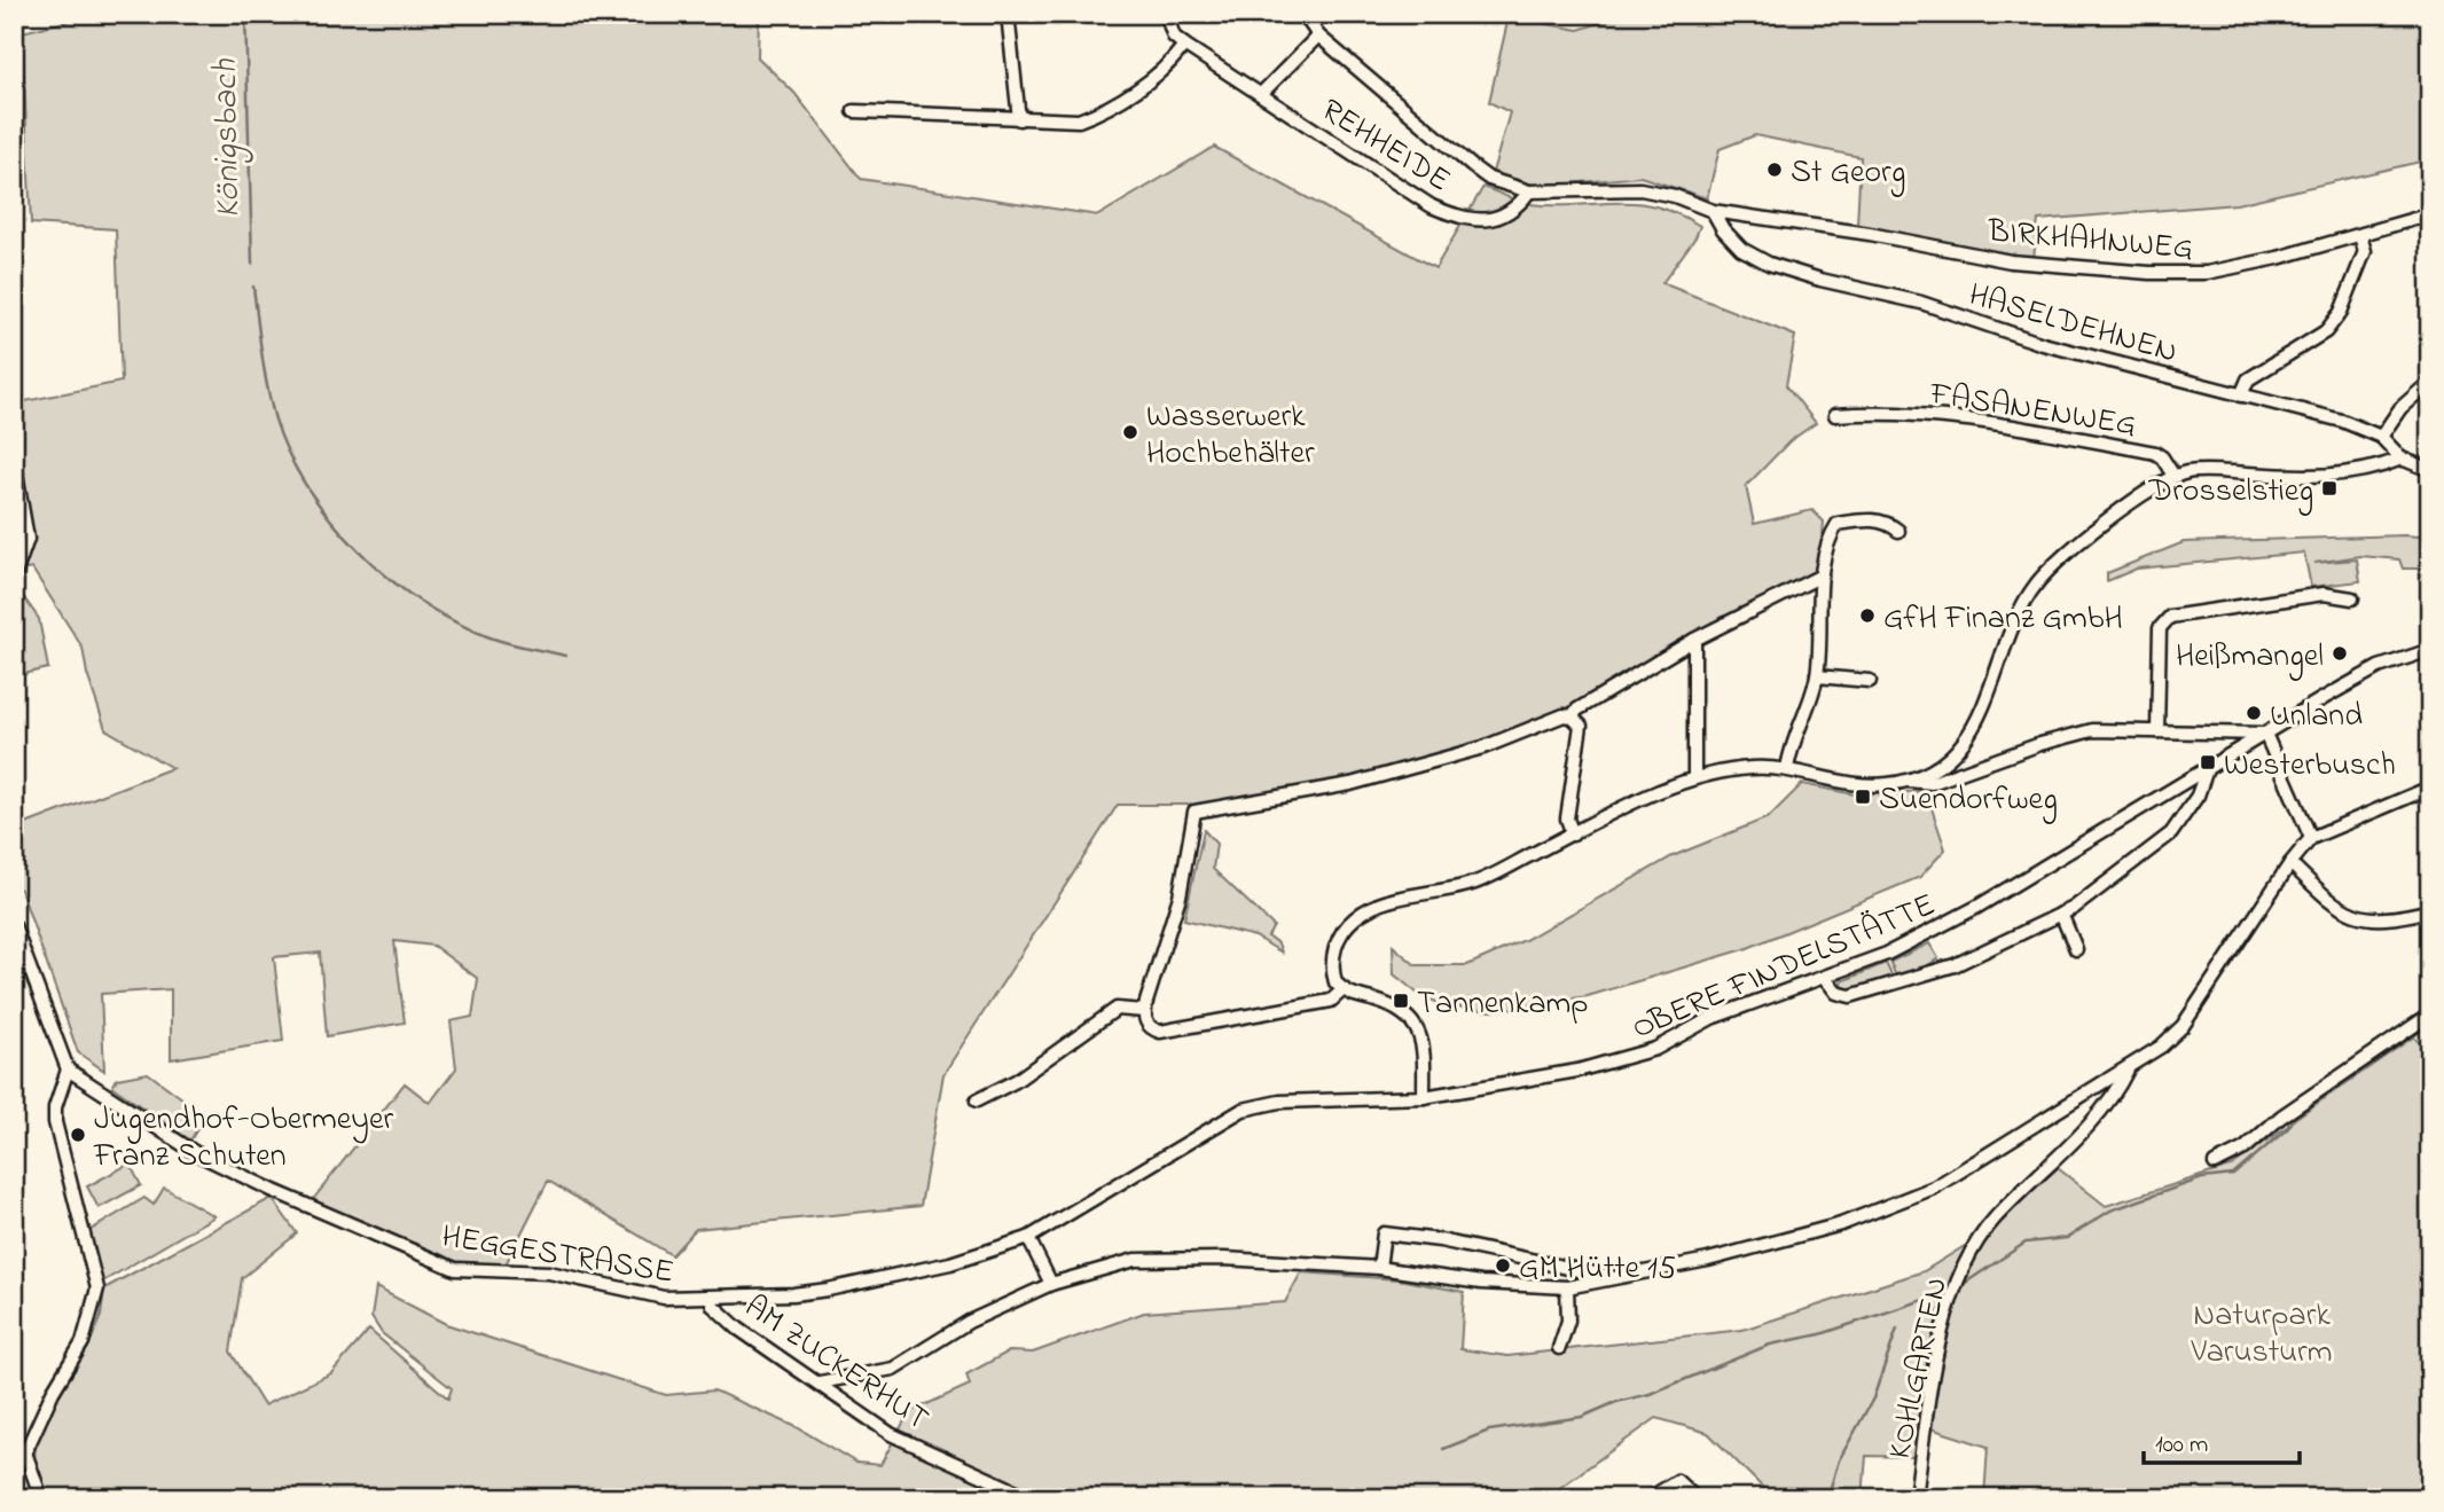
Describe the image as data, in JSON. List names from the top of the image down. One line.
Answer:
{"streets":{"street":["REHHEIDE","BIRKHAHNWEG","HASELDEHNEN","FASANENWEG","OBERE FINDELSTÄTTE","HEGGESTRASSE","AM ZUCKERHUT","KOHLGARTEN"]},"crossings":[["BIRKHAHNWEG","HASELDEHNEN"],["OBERE FINDELSTÄTTE","HEGGESTRASSE"],["HEGGESTRASSE","AM ZUCKERHUT"]],"water":["Königsbach"],"parks":["Naturpark Varusturm"],"places":{"other":["St Georg","Wasserwerk Hochbehälter","GfH Finanz GmbH","Heißmangel","Unland","Jugendhof-Obermeyer Franz Schuten","GM Hütte 15"],"transit":["Drosselstieg","Westerbusch","Suendorfweg","Tannenkamp"]},"scale_bar":"100 m"}
